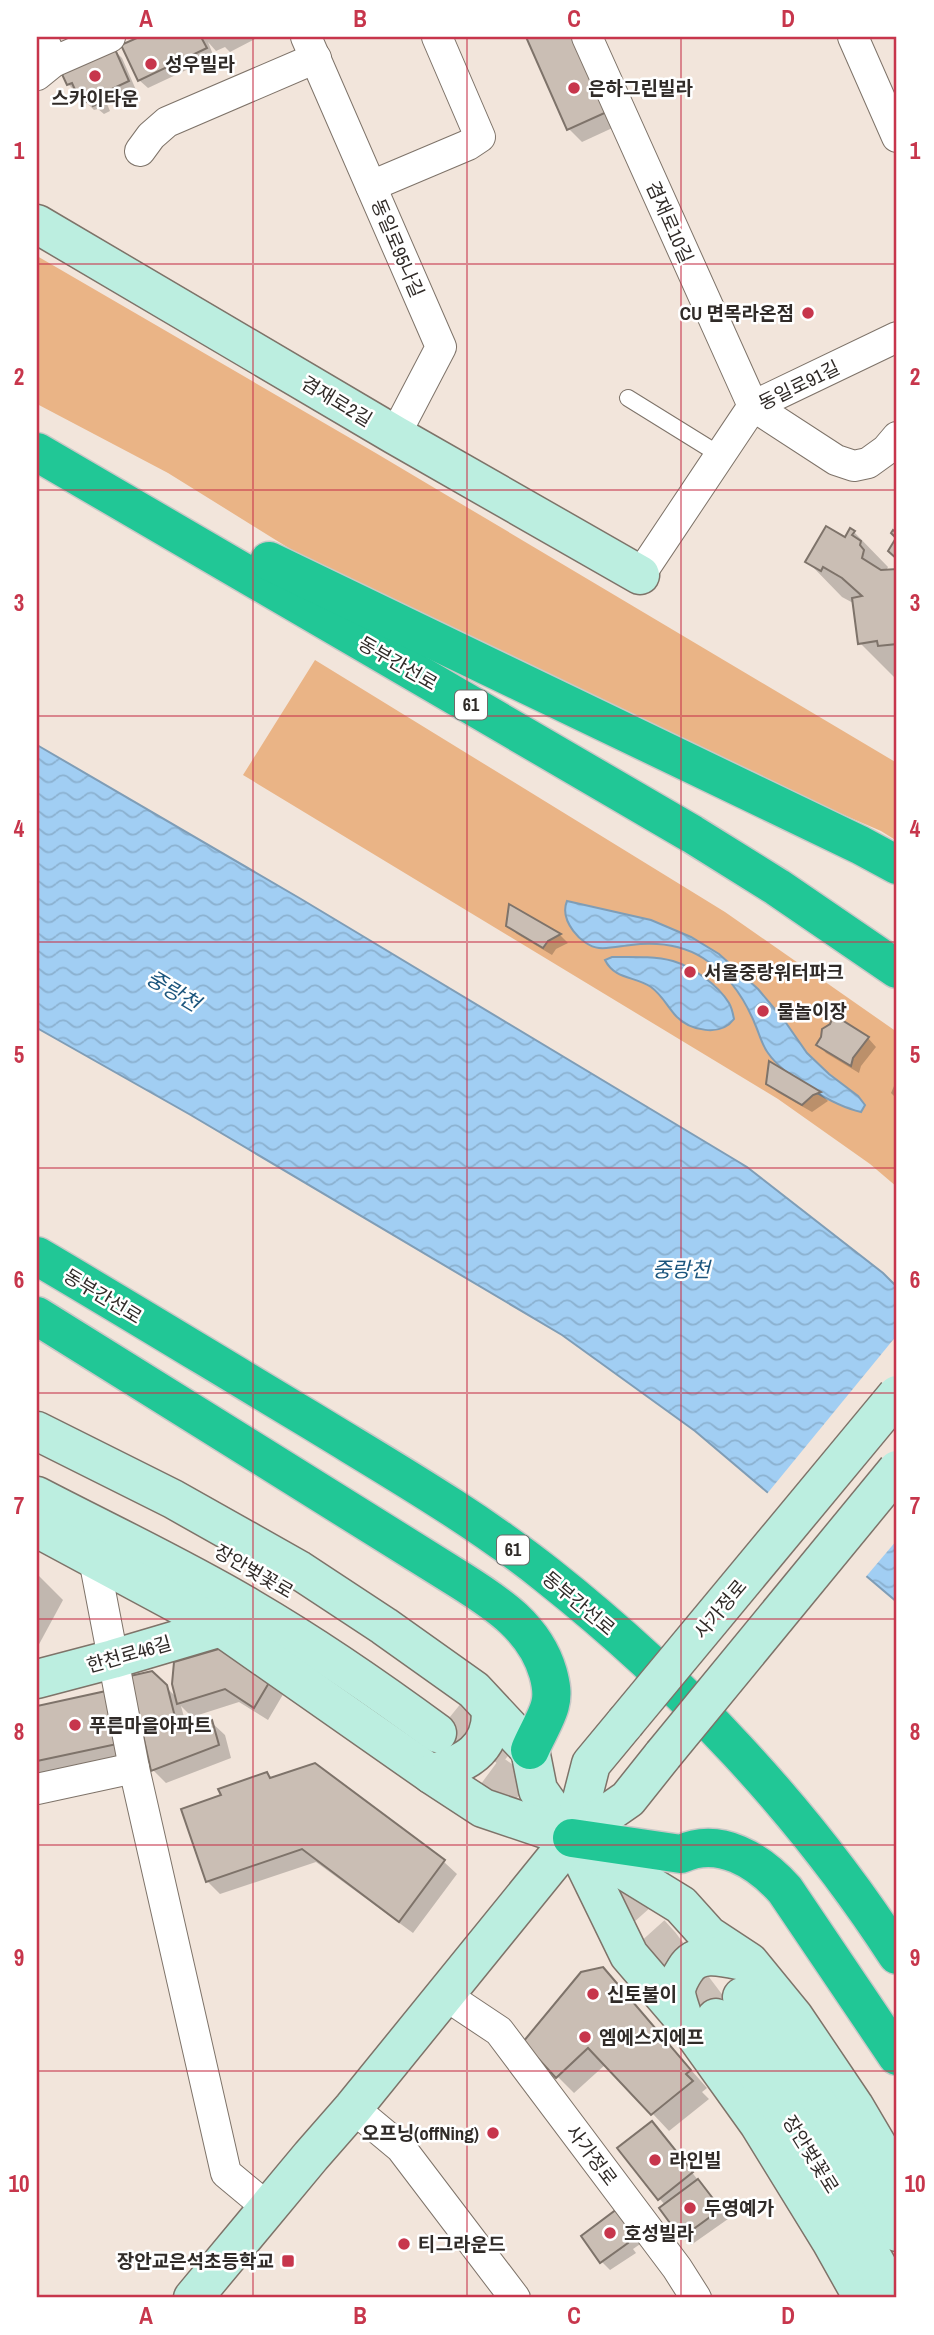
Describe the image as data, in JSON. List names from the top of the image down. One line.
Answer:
{"streets":{"highway":["동부간선로","61"],"main road":["겸재로2길","장안벚꽃로","사가정로","한천로46길"],"street":["겸재로10길","동일로95나길","동일로91길"]},"crossings":[["겸재로10길","동일로91길"],["동일로95나길","겸재로2길"],["동일로91길","겸재로2길"]],"water":["중랑천"],"places":{"other":["성우빌라","스카이타운","은하그린빌라","CU 면목라온점","서울중랑워터파크","물놀이장","푸른마을아파트","신토불이","엠에스지에프","오프닝(offNing)","라인빌","두영예가","호성빌라","티그라운드"],"transit":["장안교은석초등학교"]},"grid":{"columns":["A","B","C","D"],"rows":["1","2","3","4","5","6","7","8","9","10"]}}
